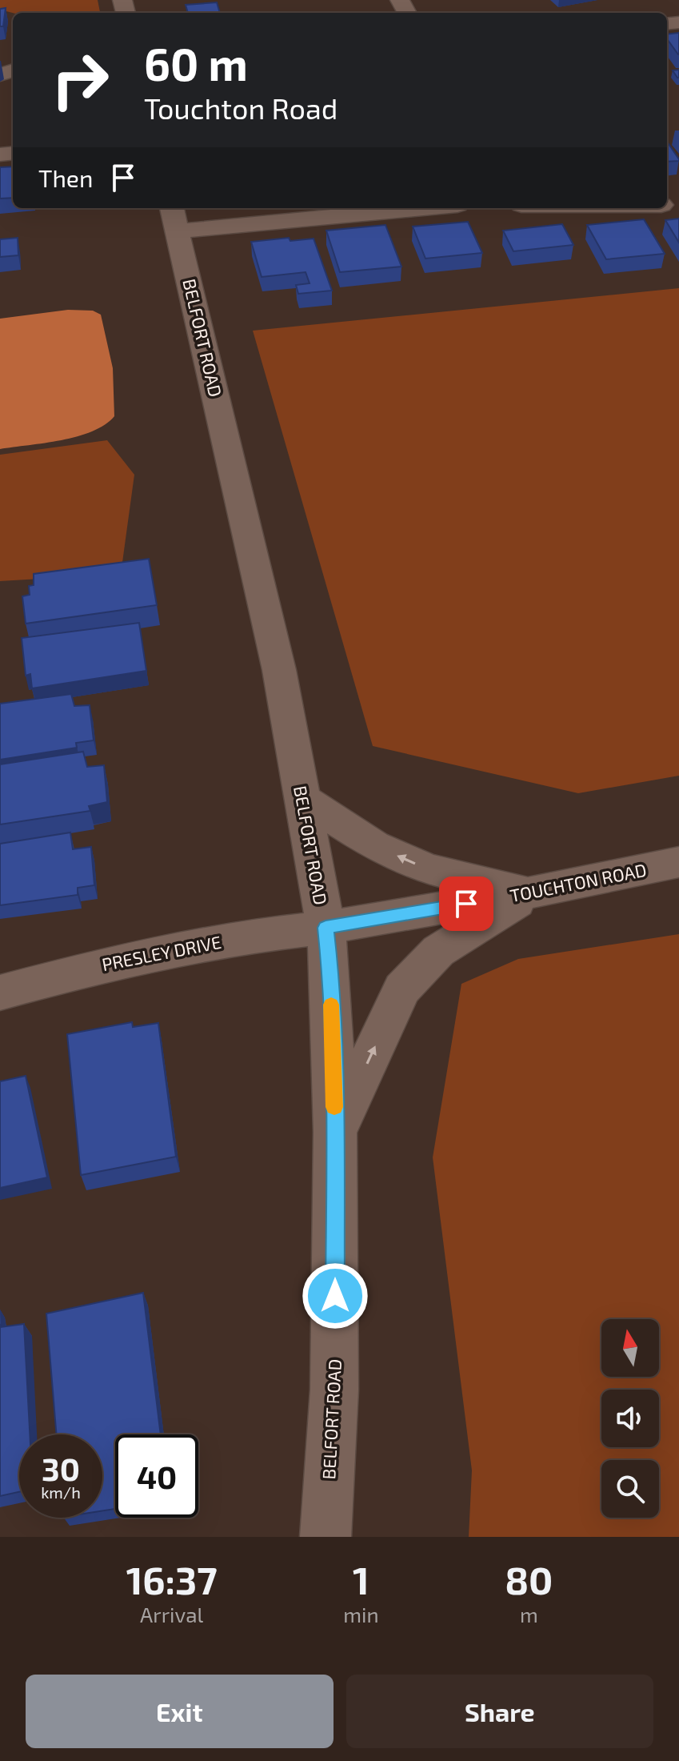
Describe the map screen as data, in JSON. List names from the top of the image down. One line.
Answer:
{"streets":{"street":["BELFORT ROAD","TOUCHTON ROAD","PRESLEY DRIVE"]},"crossings":[["BELFORT ROAD","TOUCHTON ROAD"],["BELFORT ROAD","PRESLEY DRIVE"],["TOUCHTON ROAD","PRESLEY DRIVE"]],"north":"top","page":{"turn":["60 m","Touchton Road"],"then":"Then","speed":"30 km/h","limit":"40","eta":["16:37","Arrival","1","min","80","m"],"buttons":["Exit","Share"]}}
